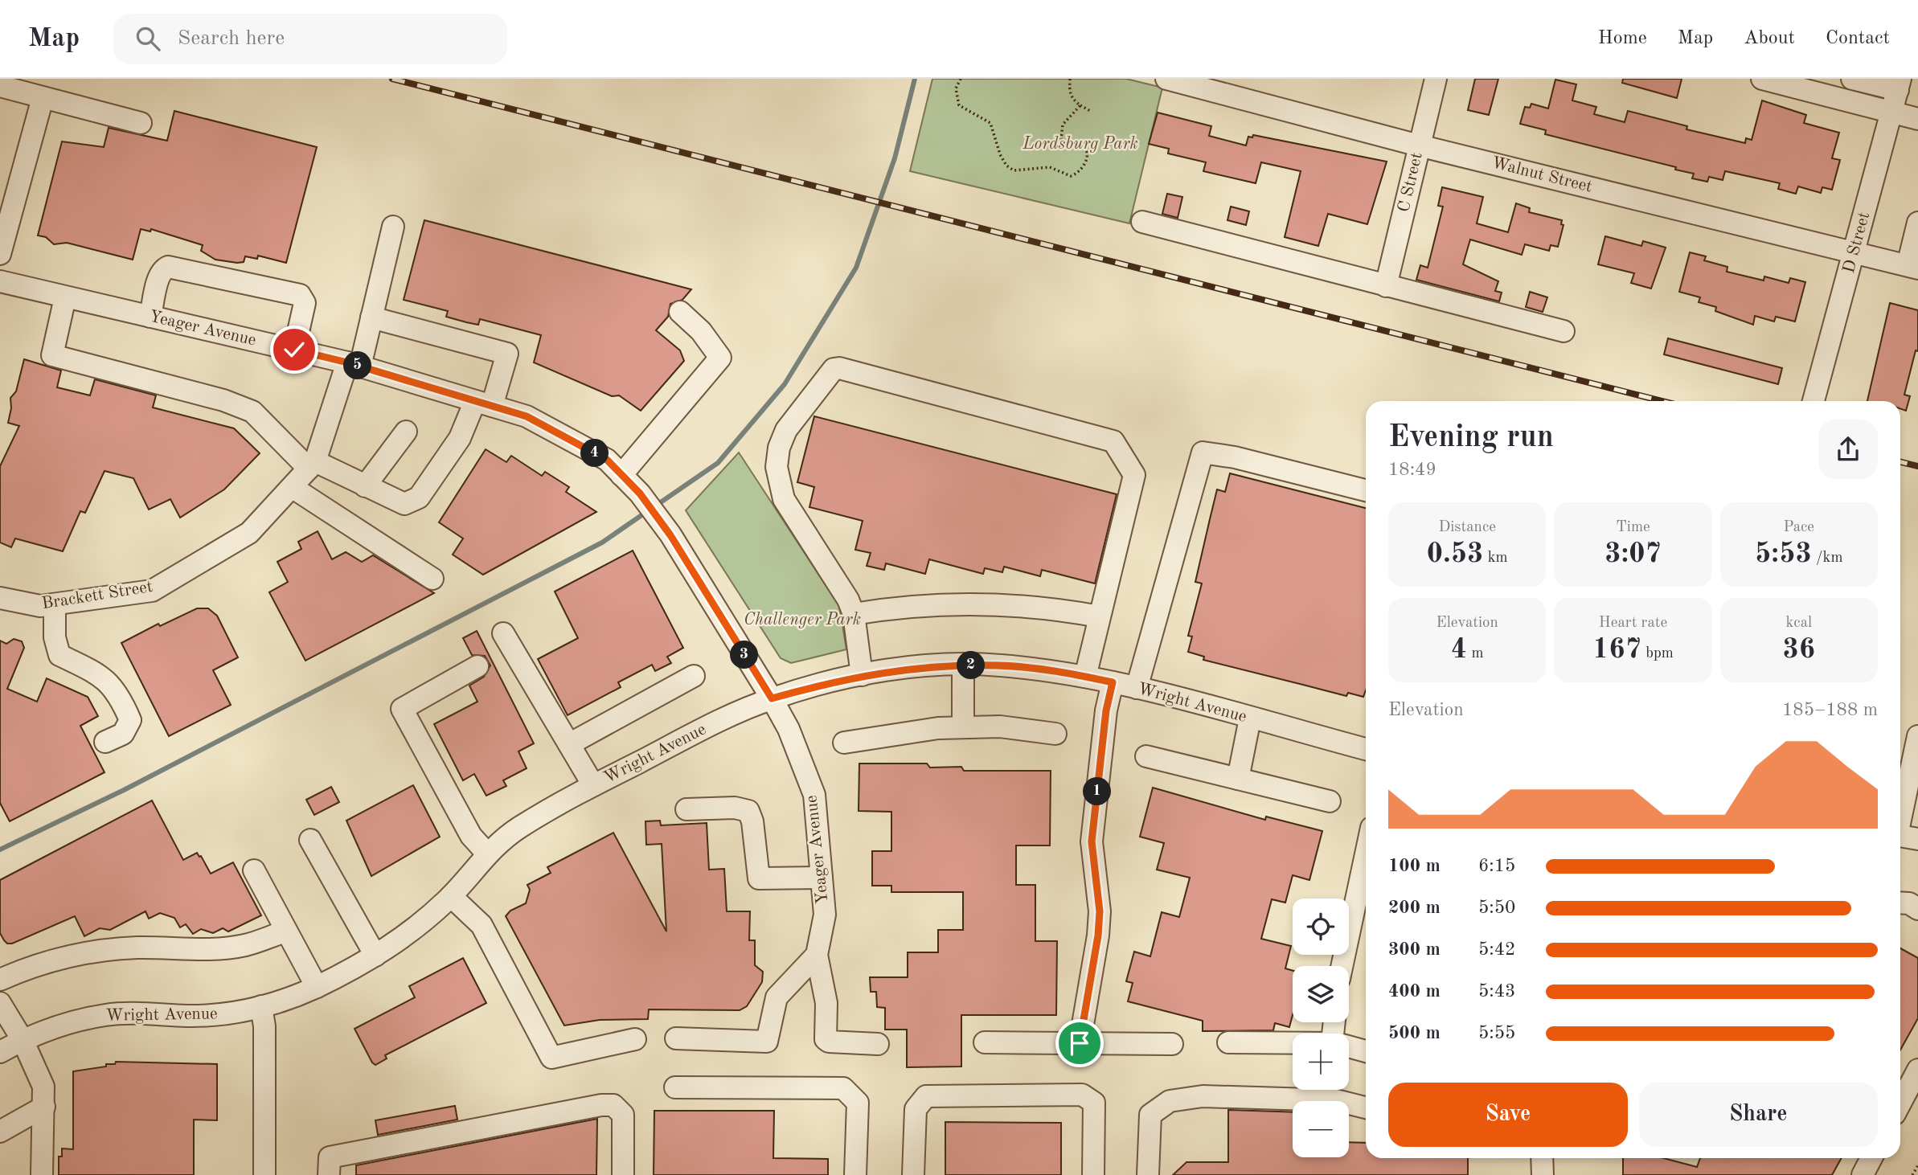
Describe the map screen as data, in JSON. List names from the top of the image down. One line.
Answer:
{"streets":{"street":["Walnut Street","C Street","D Street","Yeager Avenue","Brackett Street","Wright Avenue"]},"crossings":[["Walnut Street","C Street"],["Walnut Street","D Street"],["Yeager Avenue","Brackett Street"],["Yeager Avenue","Wright Avenue"]],"parks":["Lordsburg Park","Challenger Park"],"page":{"header":"Map","search":"Search here","nav":["Home","Map","About","Contact"],"pins":["5","4","3","2","1"],"heading":["Evening run","18:49"],"stats":[["Distance","0.53 km"],["Time","3:07"],["Pace","5:53 /km"],["Elevation","4 m"],["Heart rate","167 bpm"],["kcal","36"]],"chart":["Elevation","185–188 m"],"list":[{"name":"100 m","note":"6:15"},{"name":"200 m","note":"5:50"},{"name":"300 m","note":"5:42"},{"name":"400 m","note":"5:43"},{"name":"500 m","note":"5:55"}],"map_buttons":["+","−"],"buttons":["Save","Share"]}}
